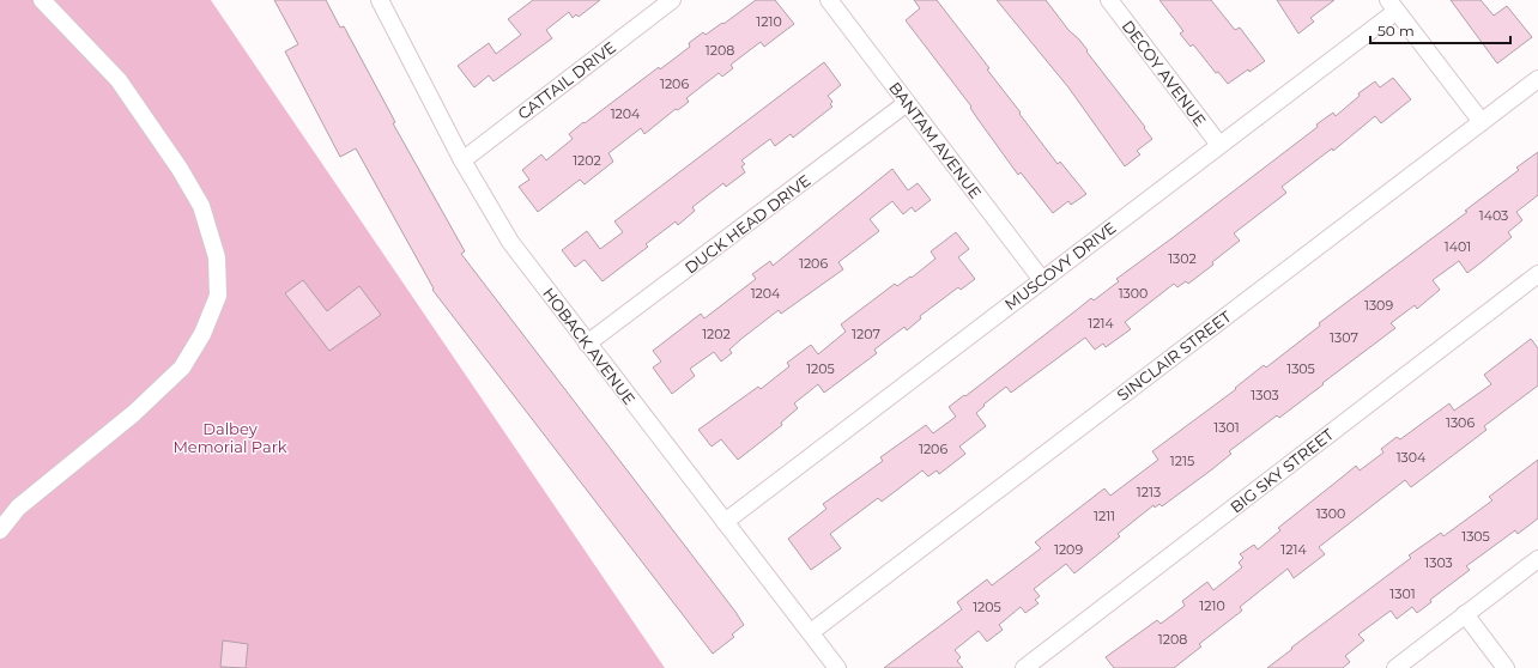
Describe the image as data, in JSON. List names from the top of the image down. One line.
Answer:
{"streets":{"street":["DECOY AVENUE","CATTAIL DRIVE","BANTAM AVENUE","DUCK HEAD DRIVE","MUSCOVY DRIVE","HOBACK AVENUE","SINCLAIR STREET","BIG SKY STREET"]},"crossings":[["DECOY AVENUE","MUSCOVY DRIVE"],["CATTAIL DRIVE","HOBACK AVENUE"],["BANTAM AVENUE","DUCK HEAD DRIVE"],["BANTAM AVENUE","MUSCOVY DRIVE"],["DUCK HEAD DRIVE","HOBACK AVENUE"],["MUSCOVY DRIVE","HOBACK AVENUE"],["HOBACK AVENUE","SINCLAIR STREET"]],"parks":["Dalbey Memorial Park"],"house_numbers":["1210","1208","1206","1204","1202","1403","1401","1302","1206","1204","1300","1309","1214","1202","1207","1307","1205","1305","1303","1306","1301","1206","1304","1215","1213","1300","1211","1305","1209","1214","1303","1301","1210","1205","1208"],"scale_bar":"50 m"}
